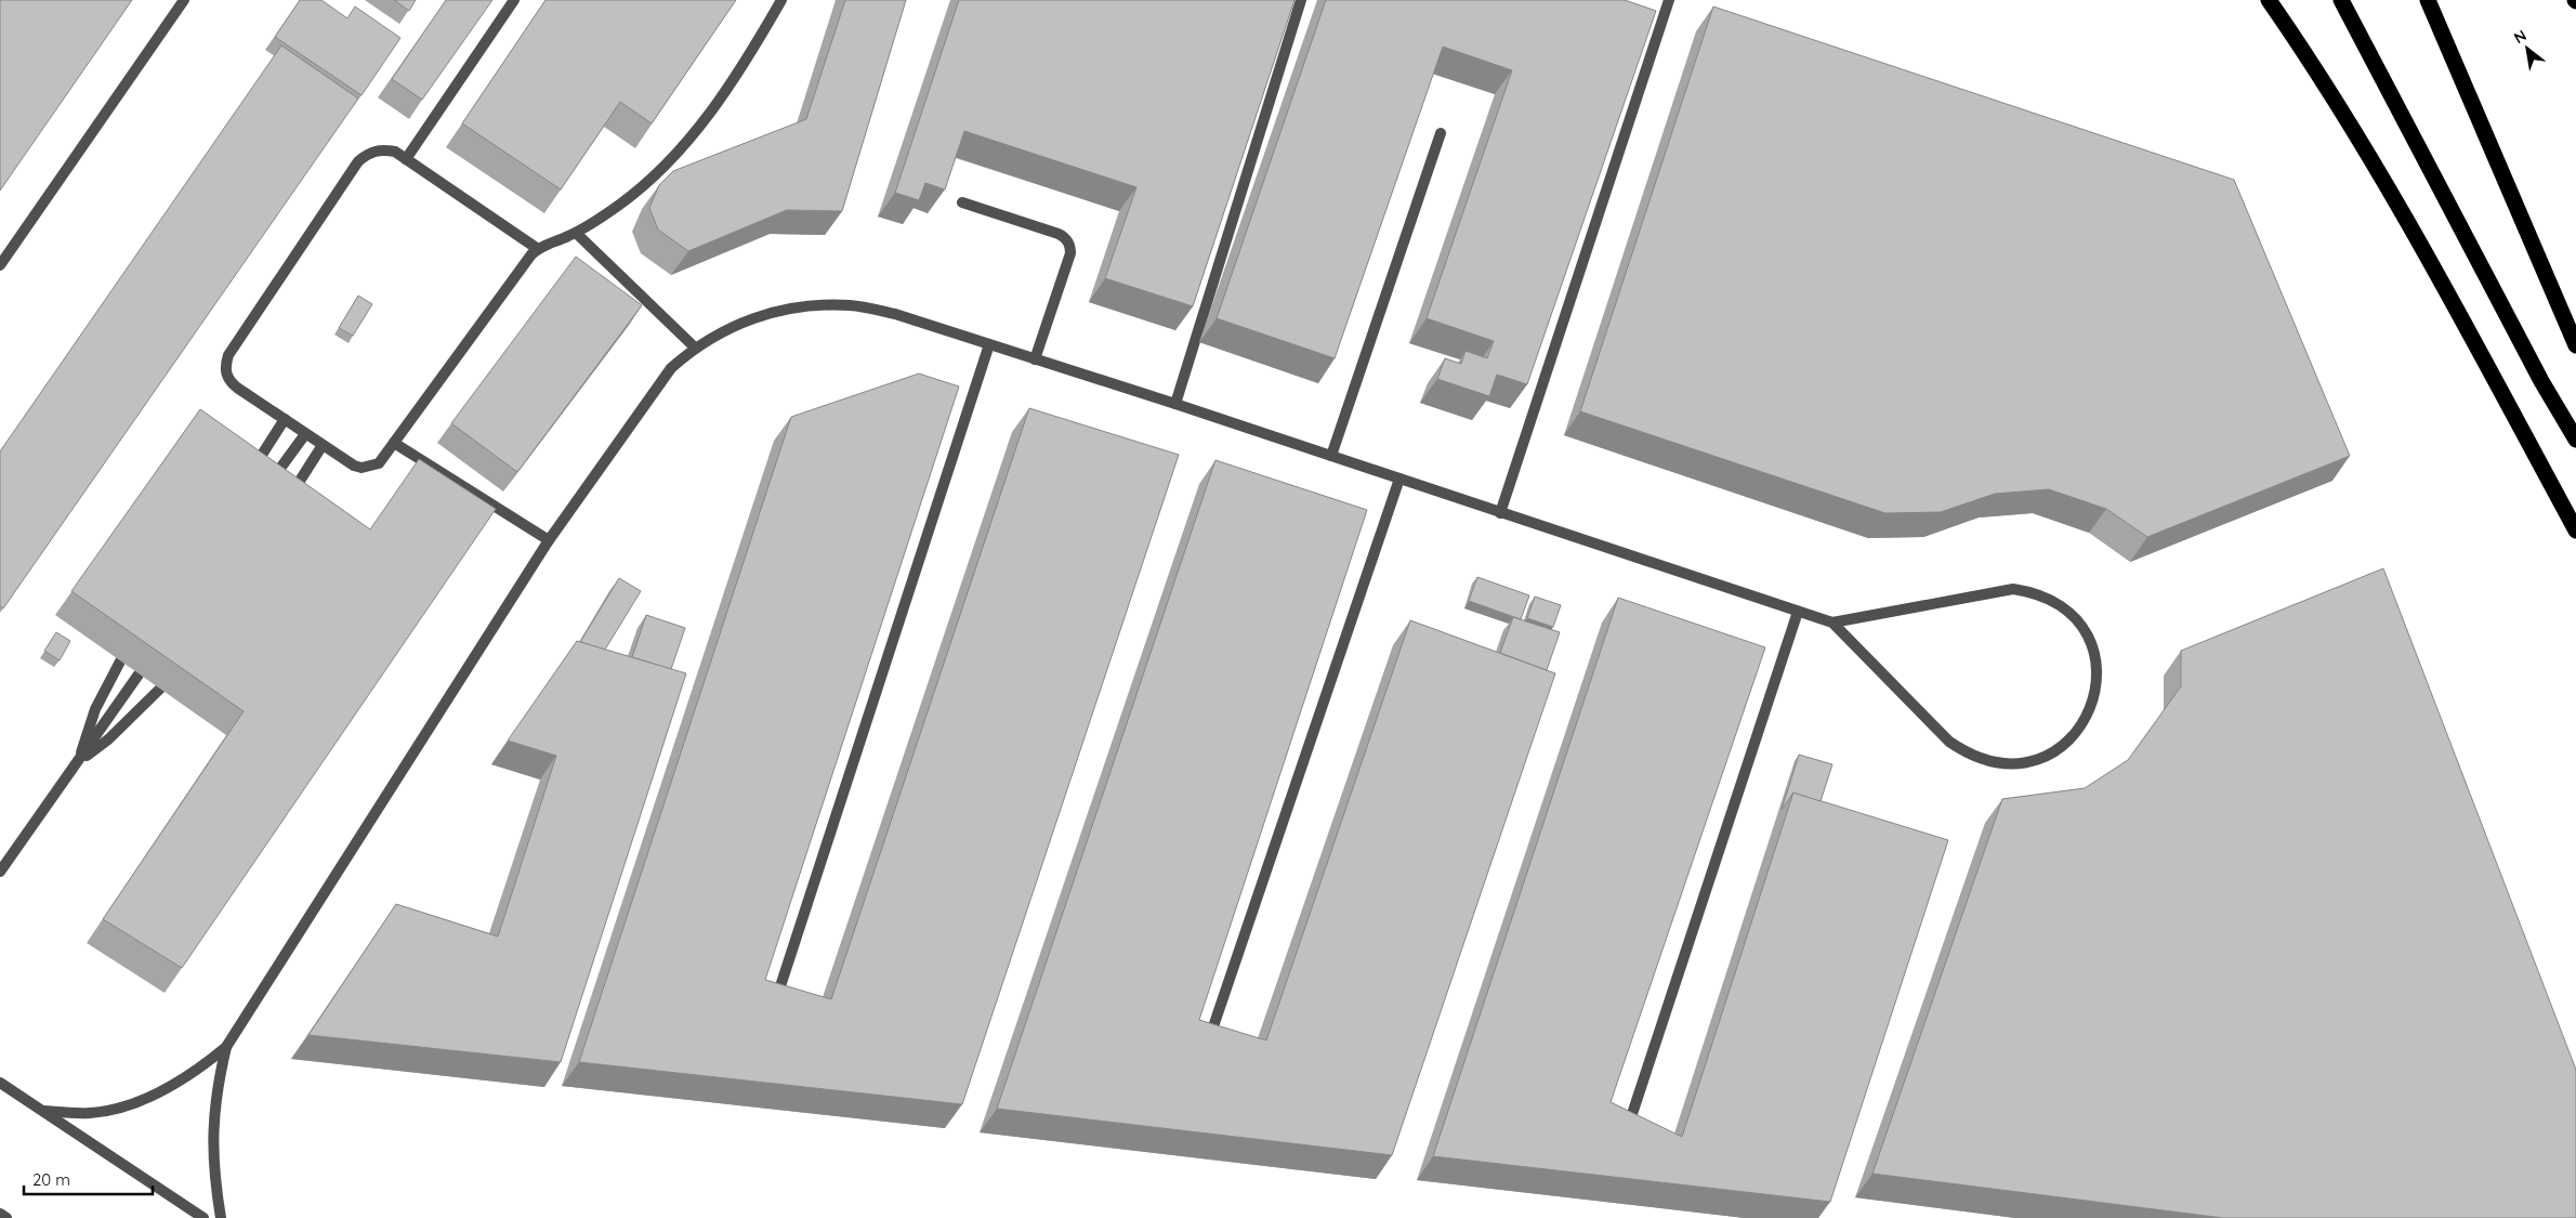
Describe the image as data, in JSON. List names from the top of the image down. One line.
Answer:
{"scale_bar":"20 m","north":"top left"}
